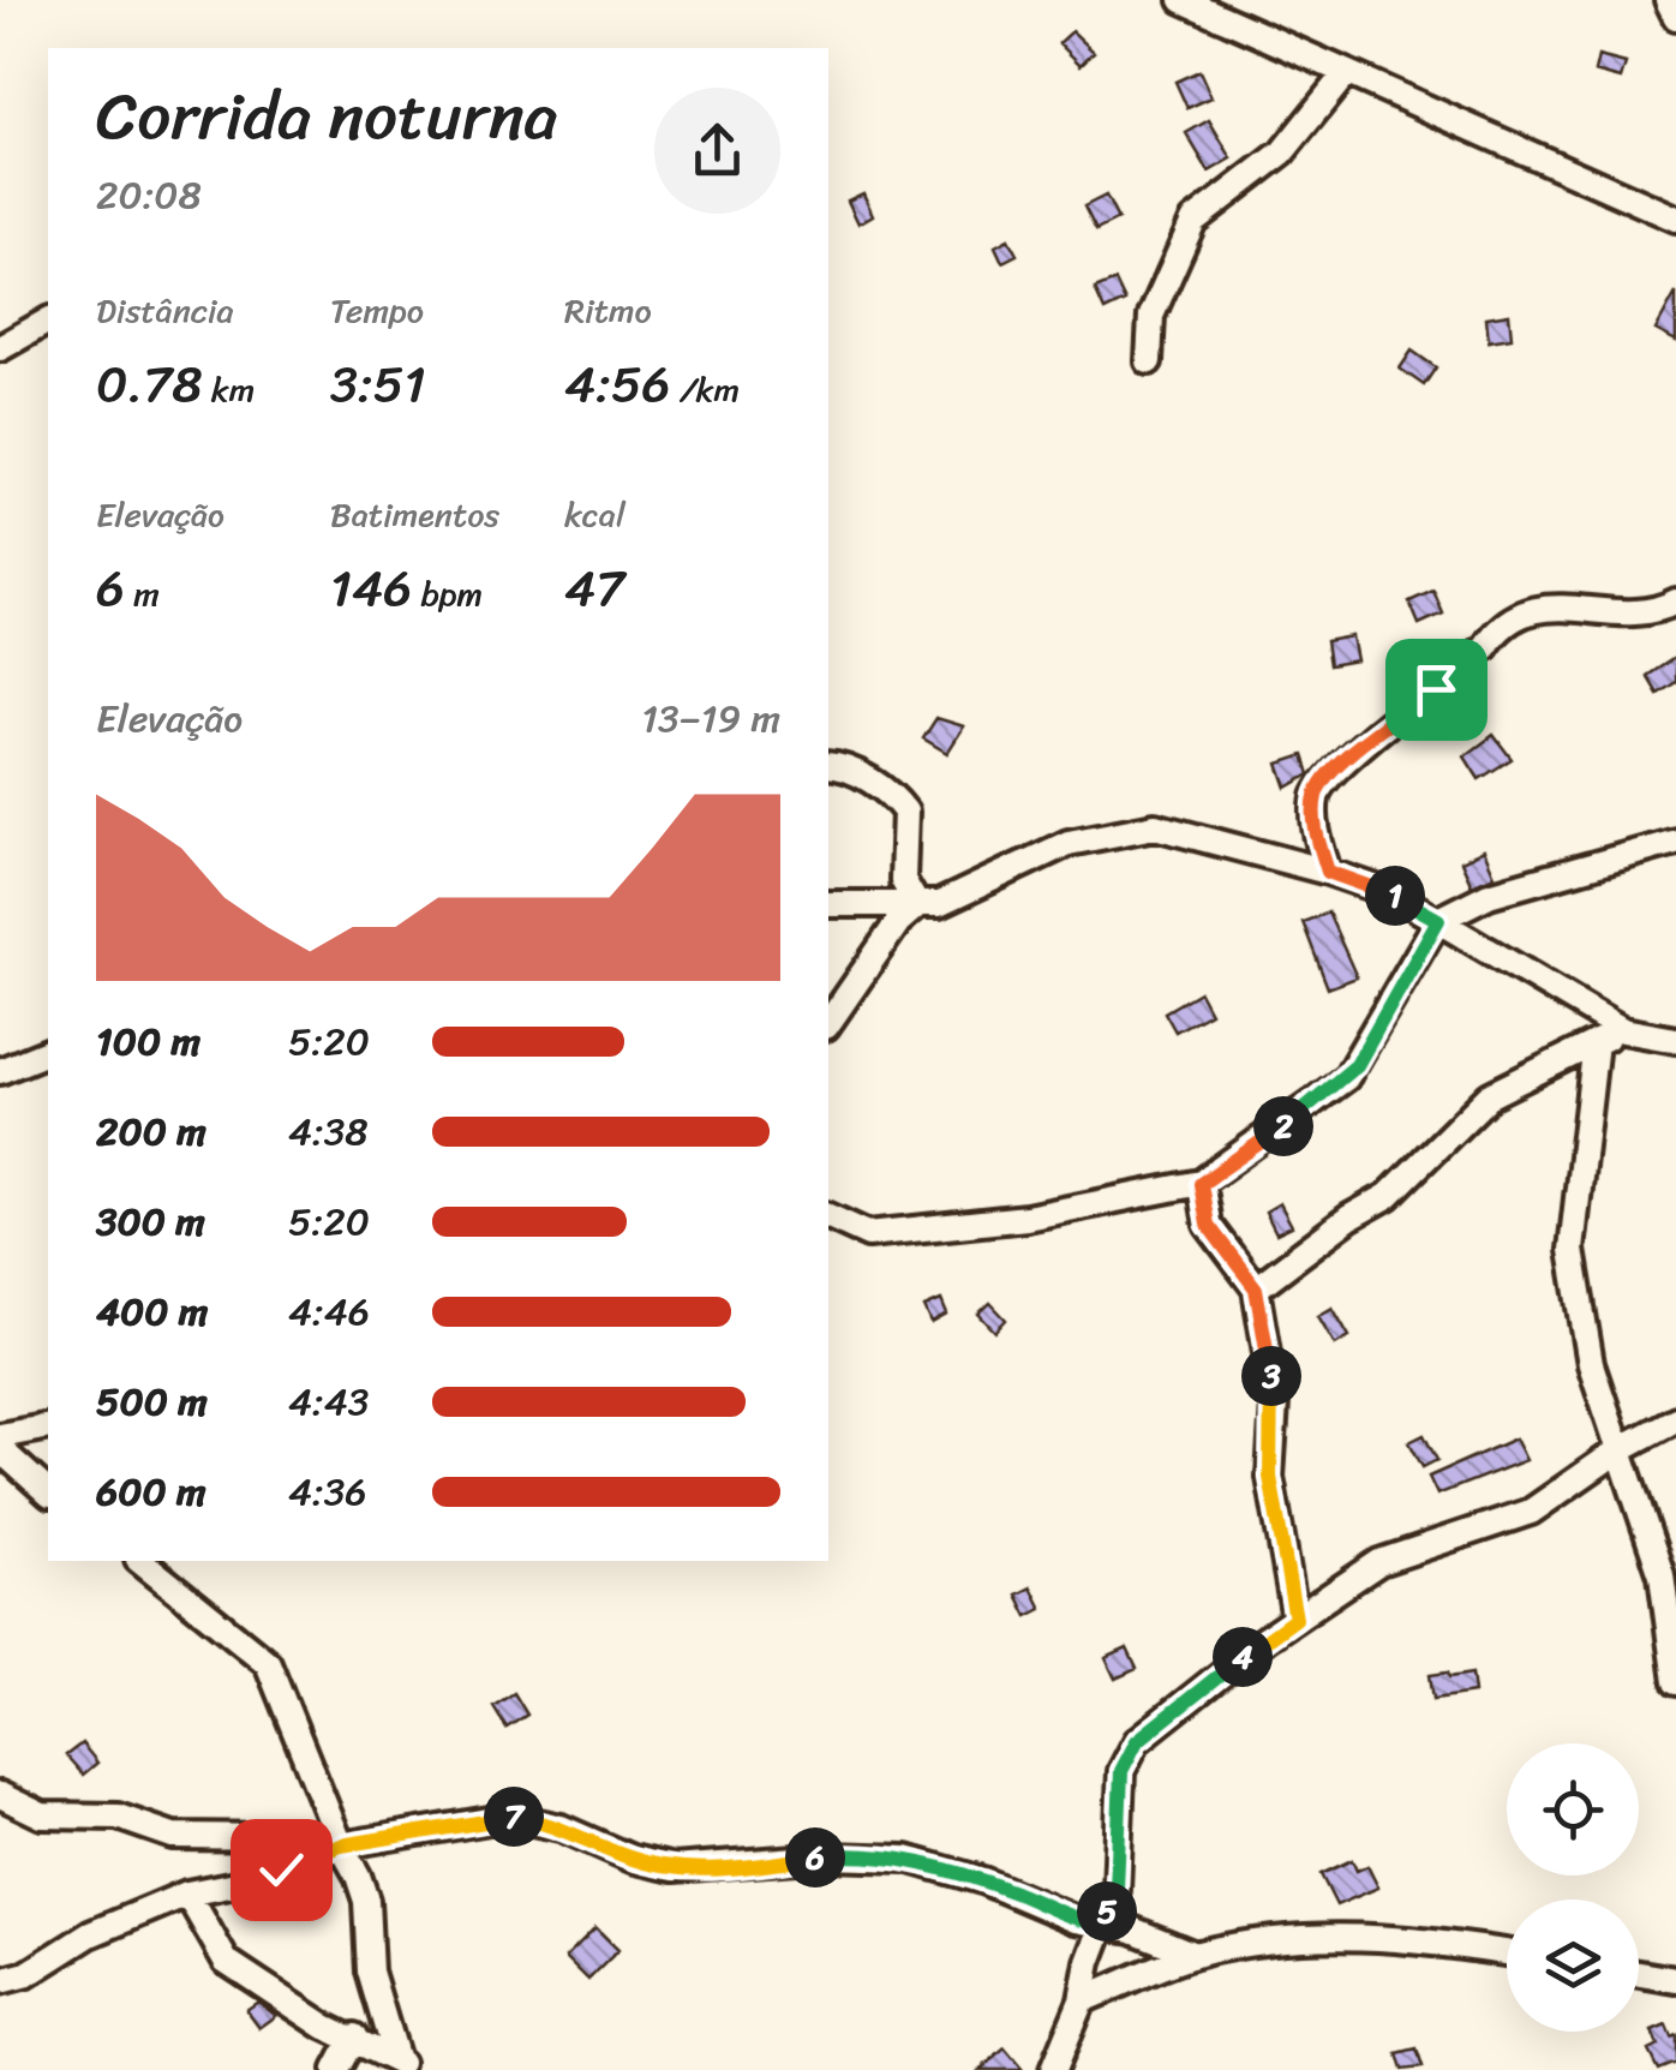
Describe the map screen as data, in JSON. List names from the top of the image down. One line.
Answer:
{"page":{"heading":["Corrida noturna","20:08"],"stats":[["Distância","0.78 km"],["Tempo","3:51"],["Ritmo","4:56 /km"],["Elevação","6 m"],["Batimentos","146 bpm"],["kcal","47"]],"chart":["Elevação","13–19 m"],"pins":["1","2","3","4","7","6","5"],"list":[{"name":"100 m","note":"5:20"},{"name":"200 m","note":"4:38"},{"name":"300 m","note":"5:20"},{"name":"400 m","note":"4:46"},{"name":"500 m","note":"4:43"},{"name":"600 m","note":"4:36"}]}}
